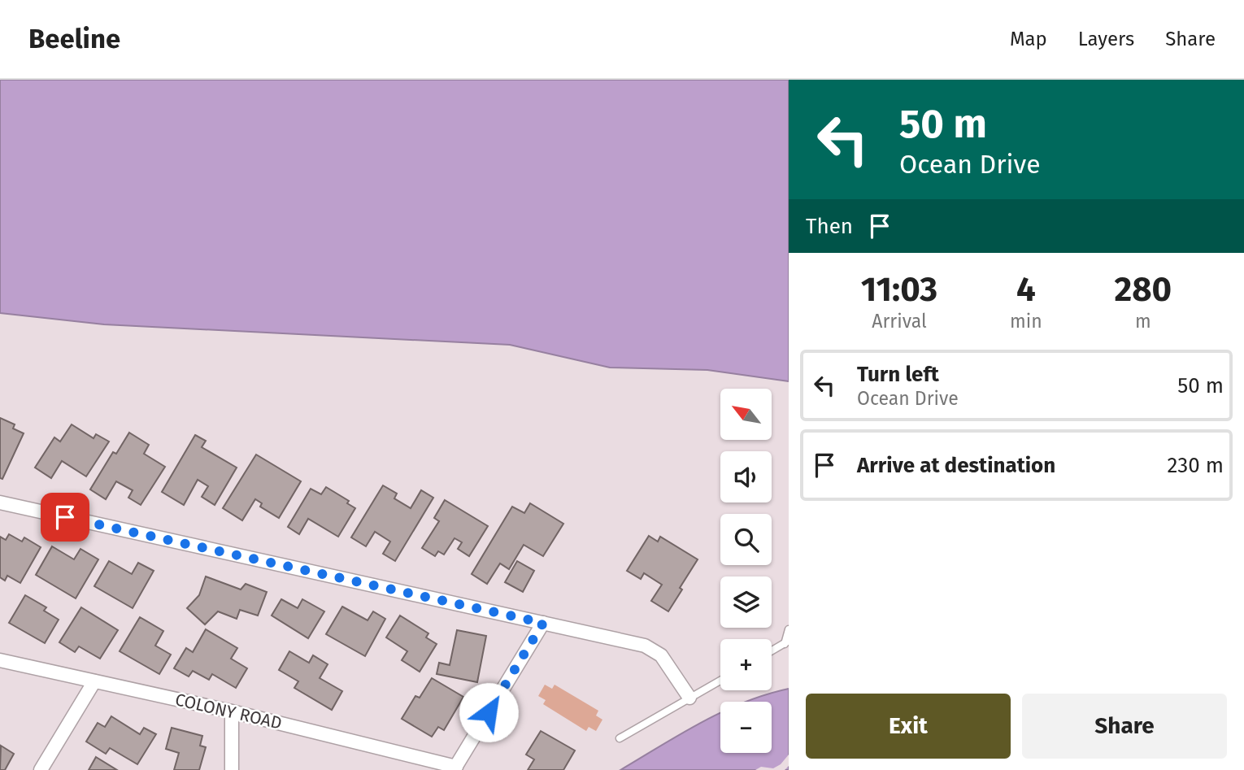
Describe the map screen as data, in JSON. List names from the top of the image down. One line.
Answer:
{"streets":{"street":["COLONY ROAD"]},"north":"top left","page":{"header":"Beeline","nav":["Map","Layers","Share"],"turn":["50 m","Ocean Drive"],"then":"Then","eta":["11:03","Arrival","4","min","280","m"],"list":[{"name":"Turn left","note":"Ocean Drive","value":"50 m"},{"name":"Arrive at destination","value":"230 m"}],"map_buttons":["+","−"],"buttons":["Exit","Share"]}}
